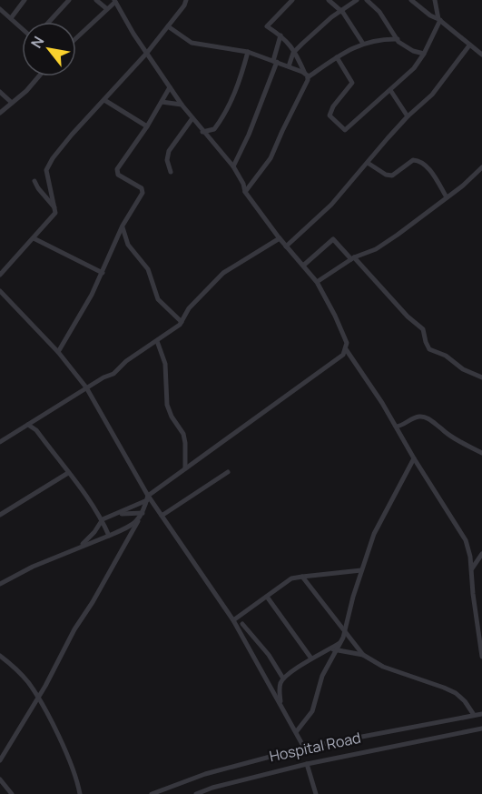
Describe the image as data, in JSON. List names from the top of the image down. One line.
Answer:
{"streets":{"street":["Hospital Road"]},"north":"top left"}
